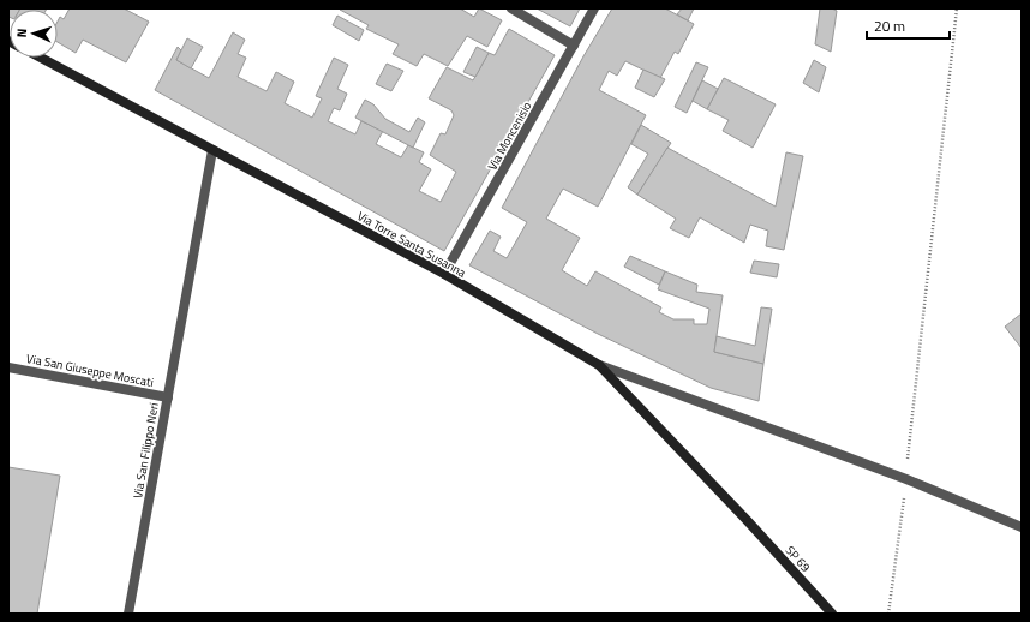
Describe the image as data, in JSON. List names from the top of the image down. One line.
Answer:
{"streets":{"main road":["Via Torre Santa Susanna","SP 69"],"street":["Via Moncenisio","Via San Giuseppe Moscati","Via San Filippo Neri"]},"crossings":[["Via Moncenisio","Via Torre Santa Susanna"],["Via Torre Santa Susanna","Via San Filippo Neri"],["Via Torre Santa Susanna","SP 69"],["Via San Giuseppe Moscati","Via San Filippo Neri"]],"scale_bar":"20 m","north":"left"}
